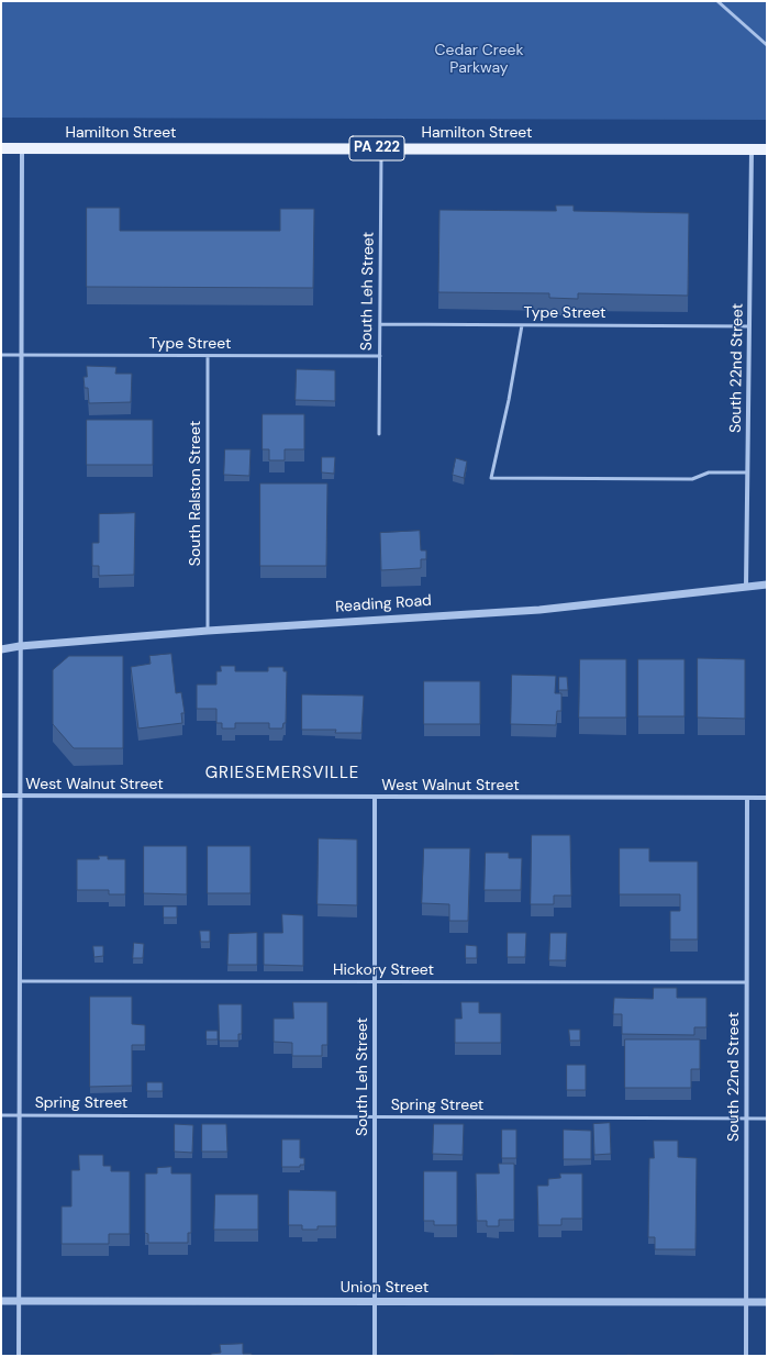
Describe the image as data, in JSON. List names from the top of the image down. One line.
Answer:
{"streets":{"main road":["Hamilton Street","PA 222"],"street":["South Leh Street","South 22nd Street","Reading Road","West Walnut Street","Union Street"],"lane":["Type Street","South Ralston Street","Hickory Street","Spring Street"]},"crossings":[["Hamilton Street","South Leh Street"],["Hamilton Street","South 22nd Street"],["South Leh Street","Type Street"],["South Leh Street","West Walnut Street"],["South Leh Street","Hickory Street"],["South Leh Street","Spring Street"],["South Leh Street","Union Street"],["Type Street","South 22nd Street"],["Type Street","South Ralston Street"],["South 22nd Street","Reading Road"],["South 22nd Street","West Walnut Street"],["South 22nd Street","Hickory Street"],["South 22nd Street","Spring Street"],["South 22nd Street","Union Street"],["South Ralston Street","Reading Road"]],"districts":["GRIESEMERSVILLE"],"parks":["Cedar Creek Parkway"]}
